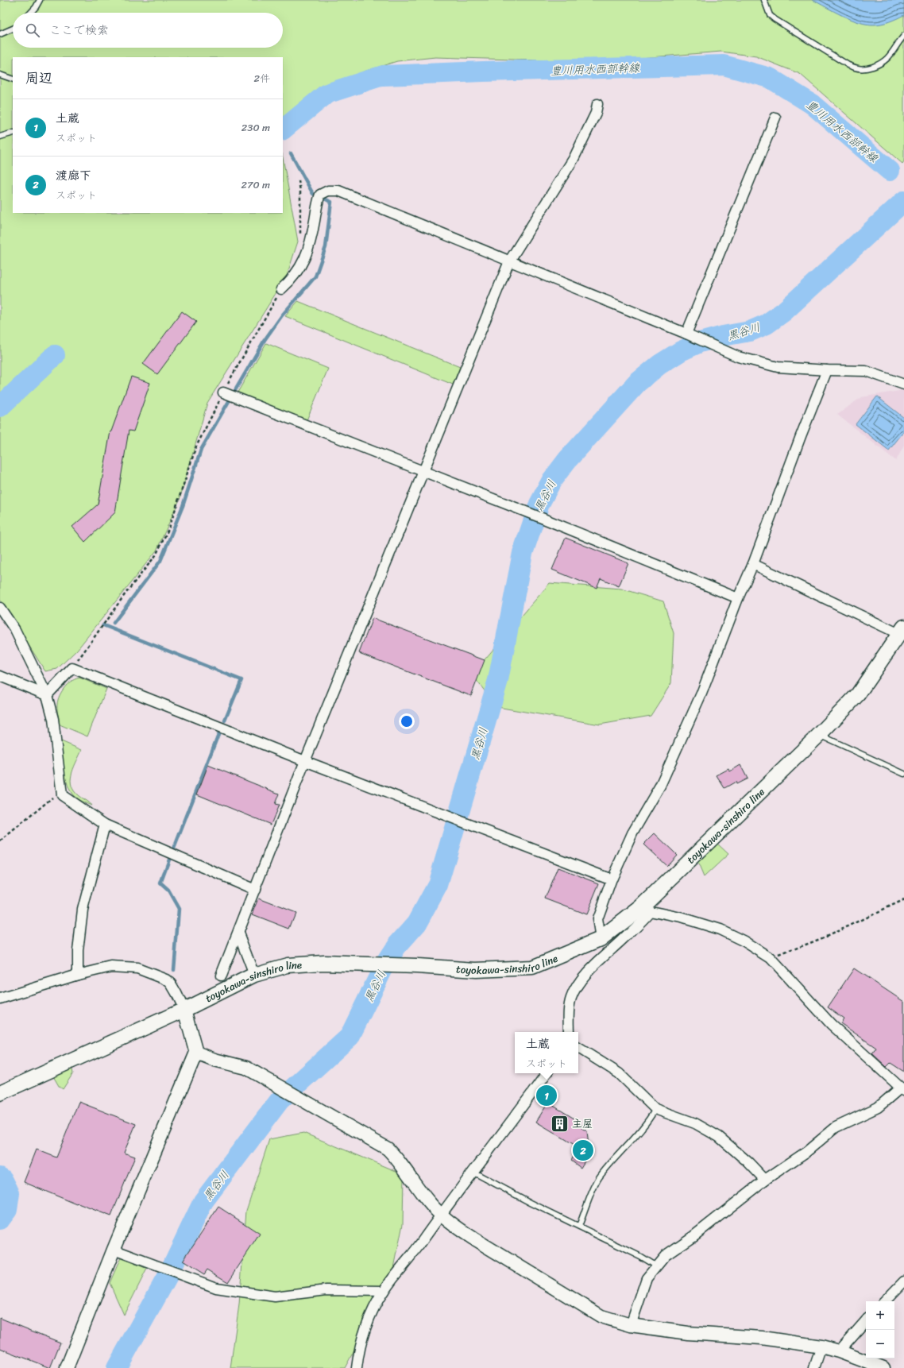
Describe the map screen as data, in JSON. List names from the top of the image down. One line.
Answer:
{"streets":{"main road":["toyokawa-sinshiro line"]},"water":["豊川用水西部幹線","黒谷川"],"places":{"building":["主屋"]},"page":{"search":"ここで検索","heading":["周辺","2件"],"list":[{"mark":"1","name":"土蔵","note":"スポット","value":"230 m"},{"mark":"2","name":"渡廊下","note":"スポット","value":"270 m"}],"popup":["土蔵","スポット"],"pins":["1","2"],"map_buttons":["+","−"]}}
